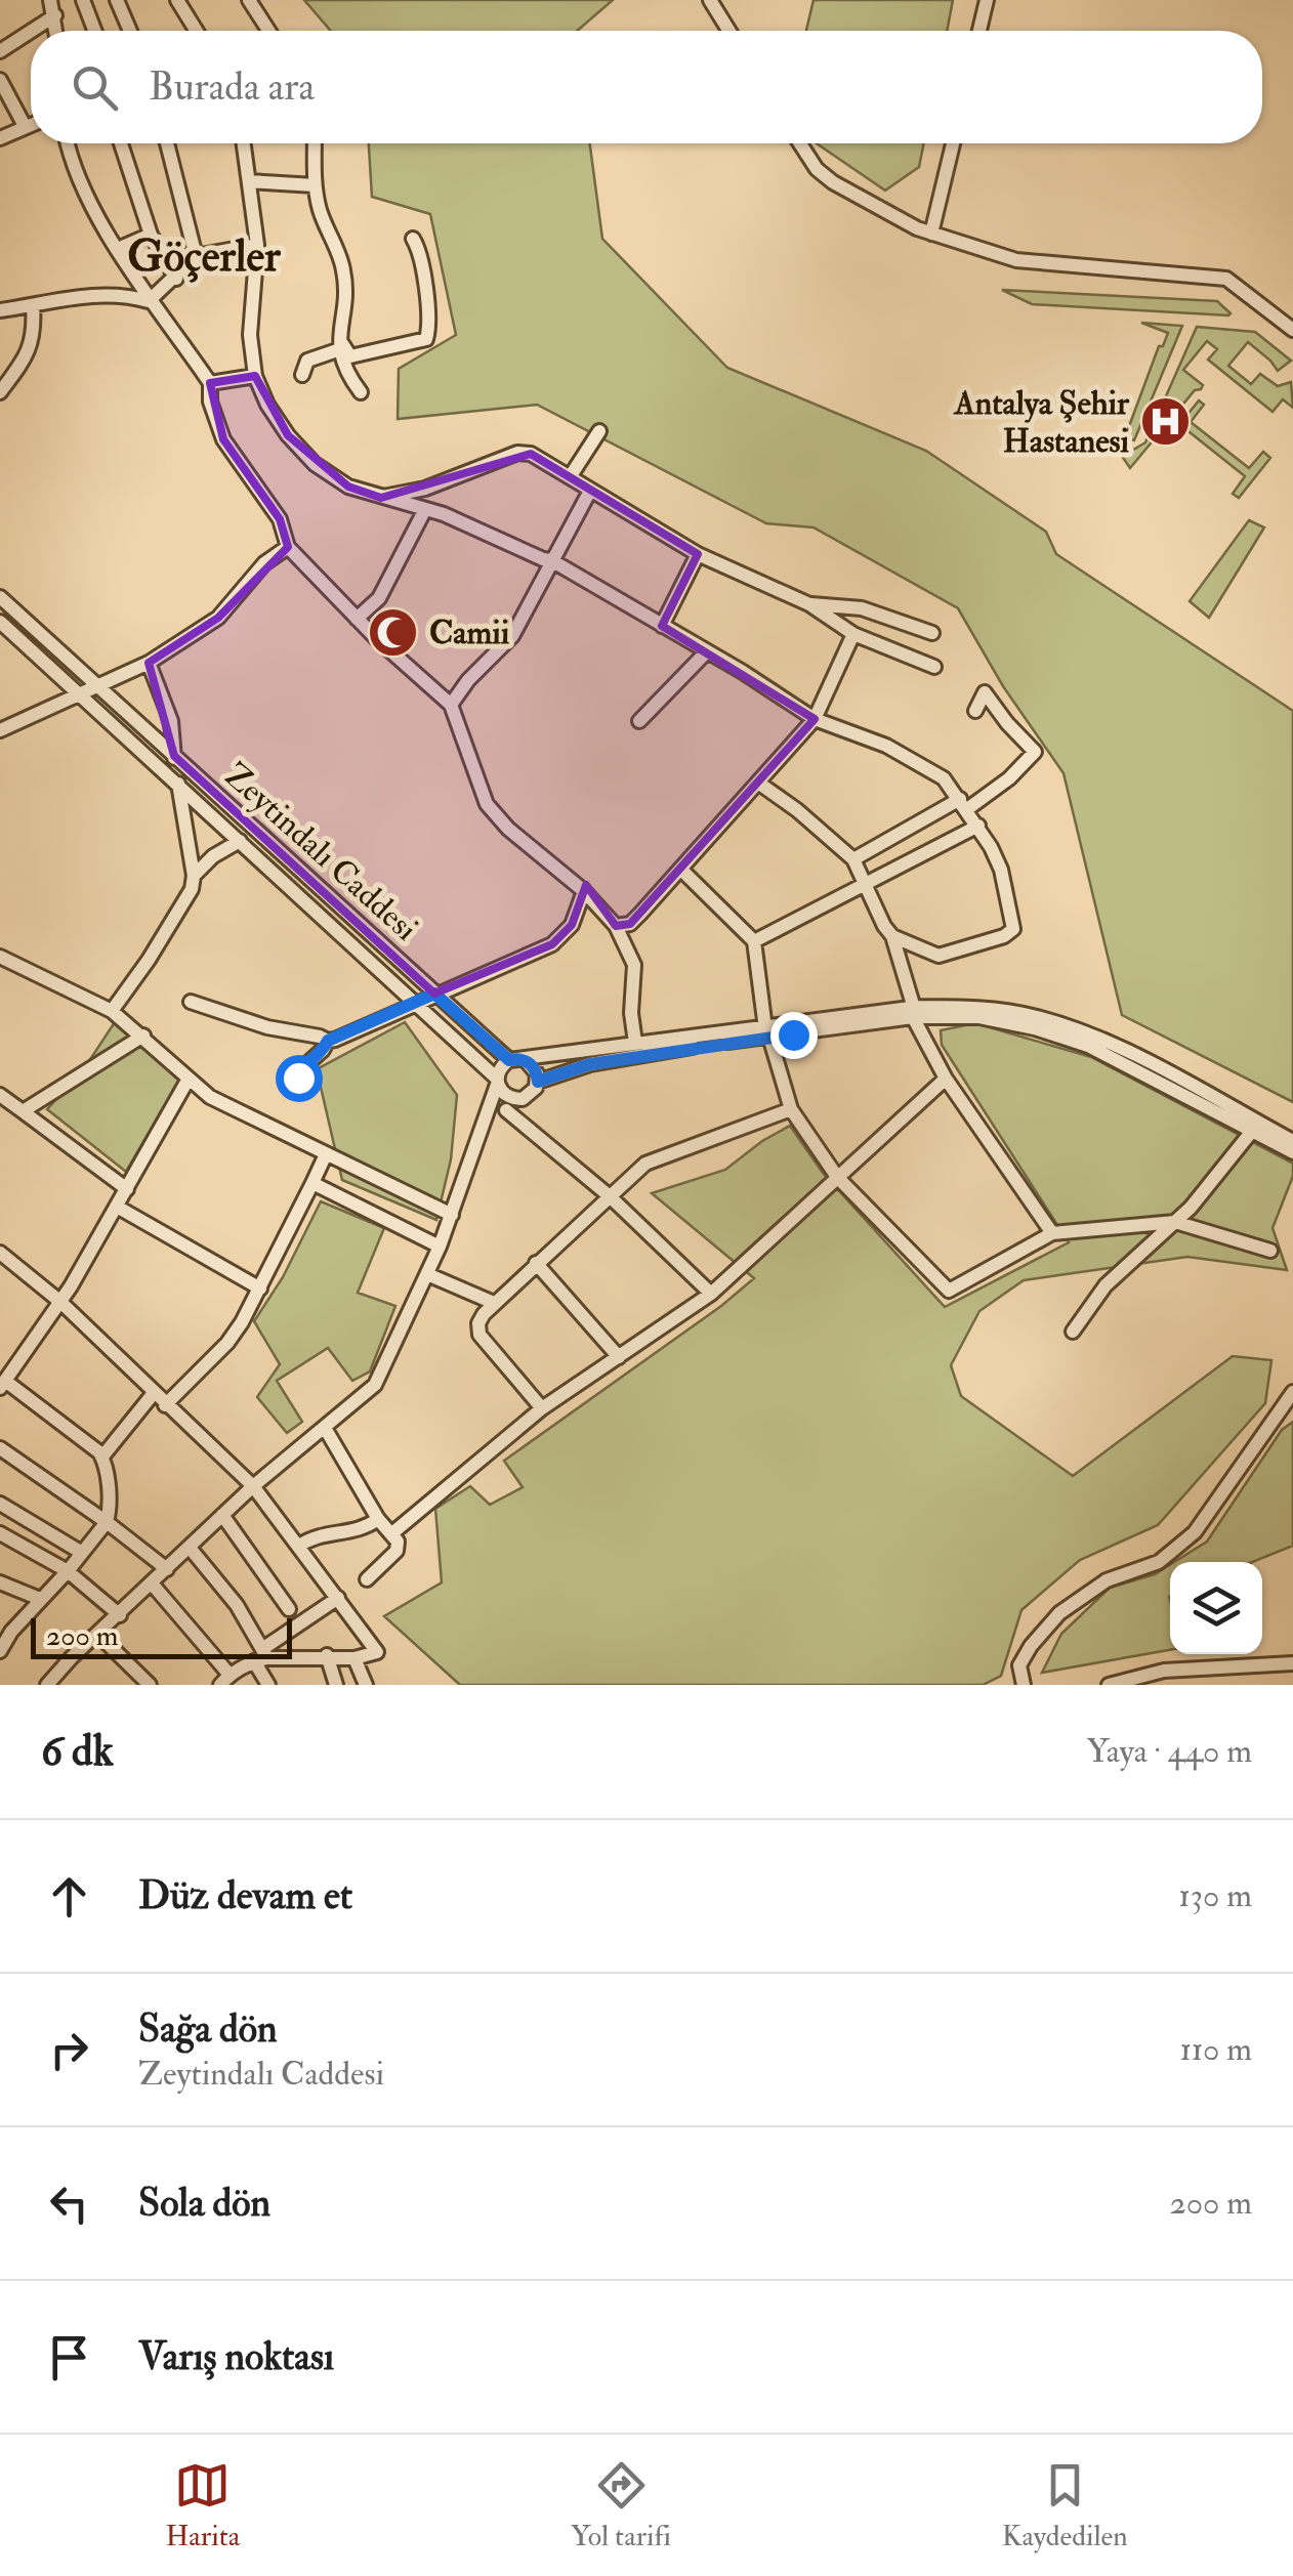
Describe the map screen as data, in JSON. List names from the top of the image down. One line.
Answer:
{"streets":{"street":["Zeytindalı Caddesi"]},"districts":["Göçerler"],"places":{"hospital":["Antalya Şehir Hastanesi"],"mosque":["Camii"]},"scale_bar":"200 m","page":{"search":"Burada ara","scale":"200 m","heading":["6 dk","Yaya · 440 m"],"list":[["Düz devam et","130 m"],["Sağa dön","Zeytindalı Caddesi","110 m"],["Sola dön","200 m"],"Varış noktası"],"nav":["Harita","Yol tarifi","Kaydedilen"]}}
